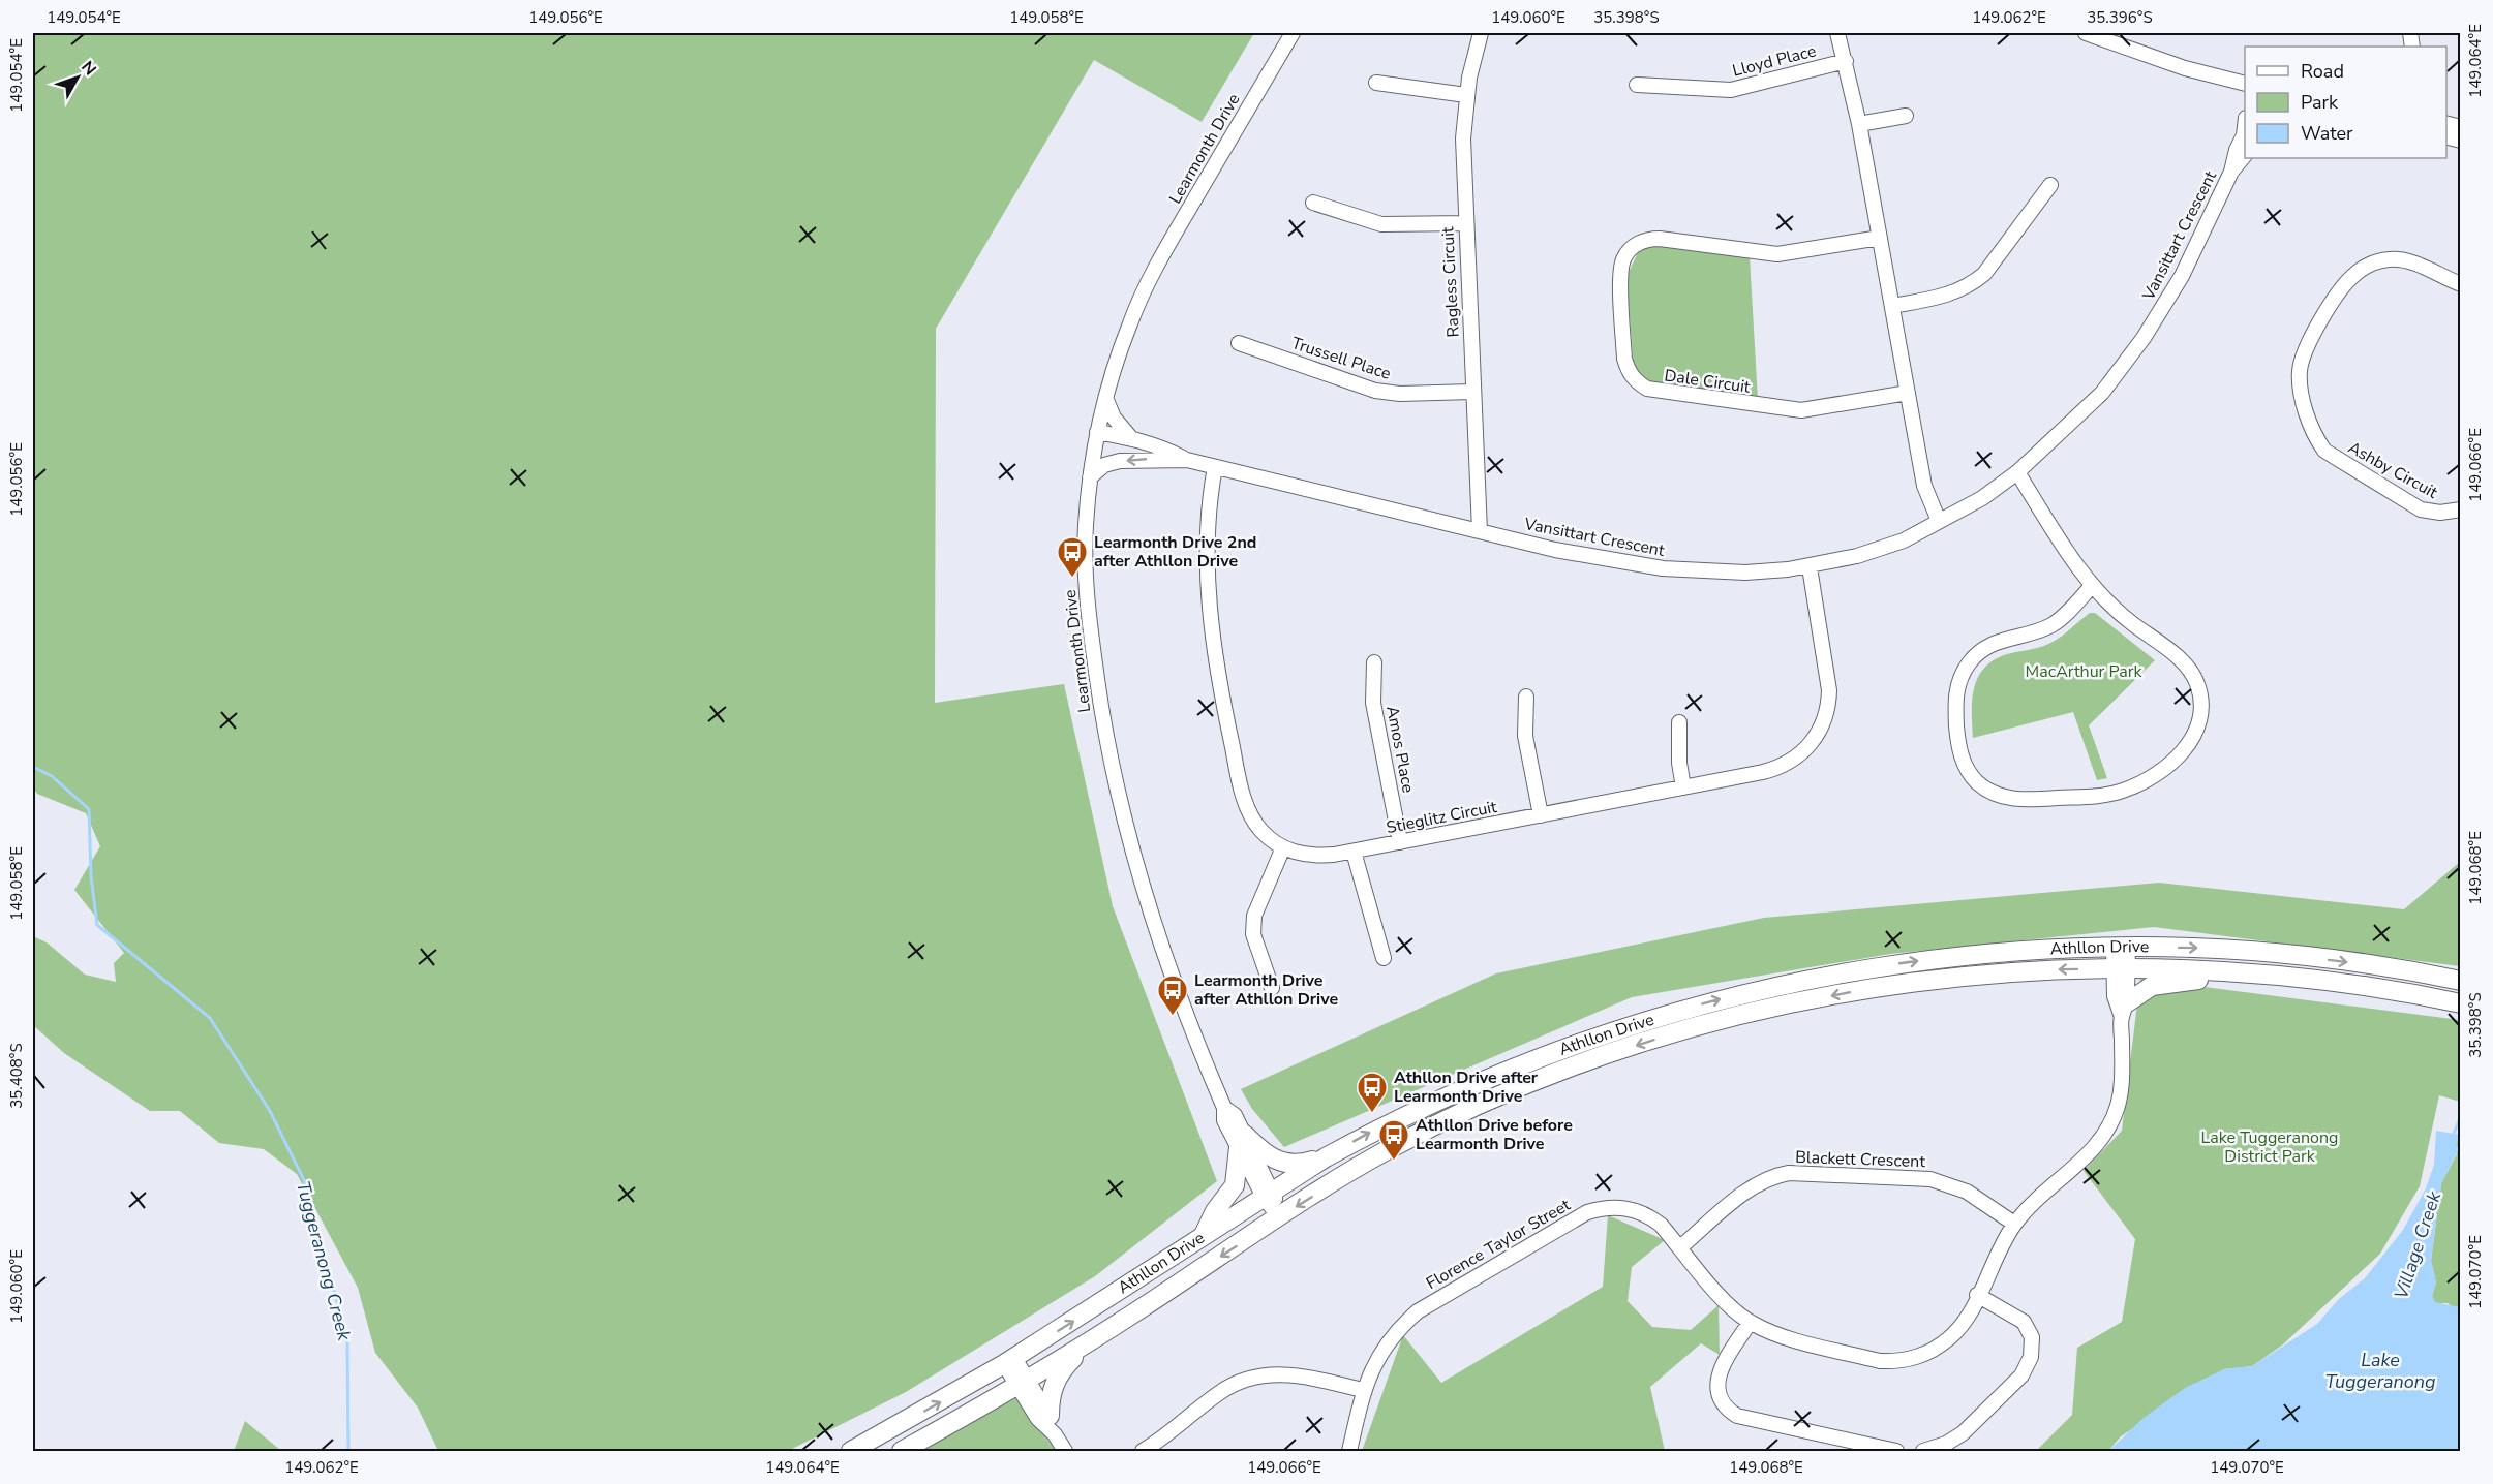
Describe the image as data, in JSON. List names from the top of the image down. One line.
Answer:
{"streets":{"main road":["Athllon Drive"],"street":["Lloyd Place","Learmonth Drive","Vansittart Crescent","Ragless Circuit","Trussell Place","Dale Circuit","Ashby Circuit","Amos Place","Stieglitz Circuit","Blackett Crescent","Florence Taylor Street"]},"crossings":[["Learmonth Drive","Vansittart Crescent"],["Learmonth Drive","Athllon Drive"],["Vansittart Crescent","Ragless Circuit"],["Vansittart Crescent","Stieglitz Circuit"],["Ragless Circuit","Trussell Place"],["Amos Place","Stieglitz Circuit"],["Athllon Drive","Florence Taylor Street"],["Blackett Crescent","Florence Taylor Street"]],"water":["Village Creek","Tuggeranong Creek","Lake Tuggeranong"],"parks":["MacArthur Park","Lake Tuggeranong District Park"],"places":{"bus stop":["Learmonth Drive 2nd after Athllon Drive","Learmonth Drive after Athllon Drive","Athllon Drive after Learmonth Drive","Athllon Drive before Learmonth Drive"]},"legend":["Road","Park","Water"],"north":"top right","coordinates":["149.054°E","149.056°E","149.058°E","149.060°E","35.398°S","149.062°E","35.396°S","149.064°E","149.066°E","149.068°E","35.408°S","149.070°E"]}
